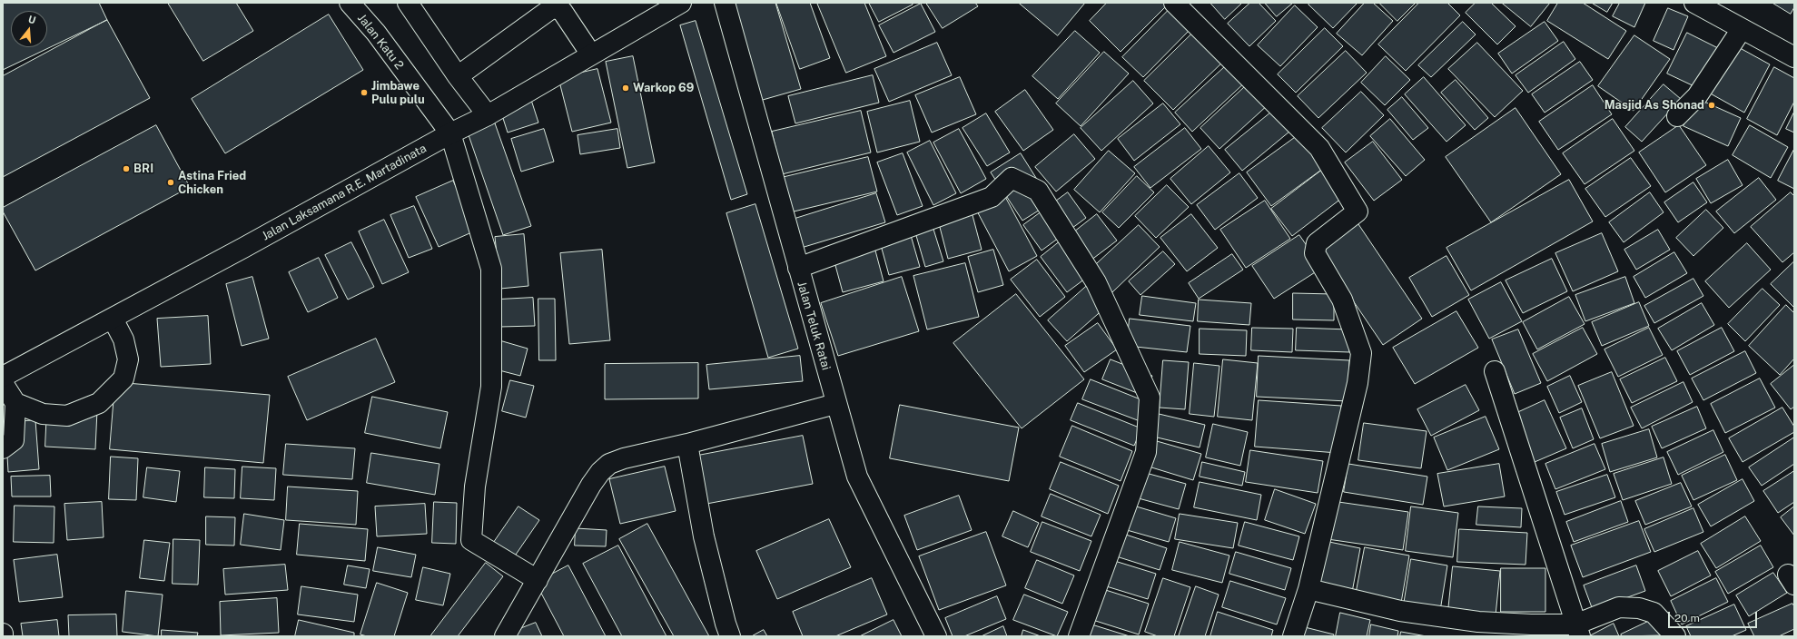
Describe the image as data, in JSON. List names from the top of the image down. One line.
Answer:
{"streets":{"street":["Jalan Katu 2","Jalan Laksamana R.E. Martadinata","Jalan Teluk Ratai"]},"crossings":[["Jalan Katu 2","Jalan Laksamana R.E. Martadinata"]],"places":["Warkop 69","Jimbawe Pulu pulu","Masjid As Shonad","BRI","Astina Fried Chicken"],"scale_bar":"20 m","north":"top"}
